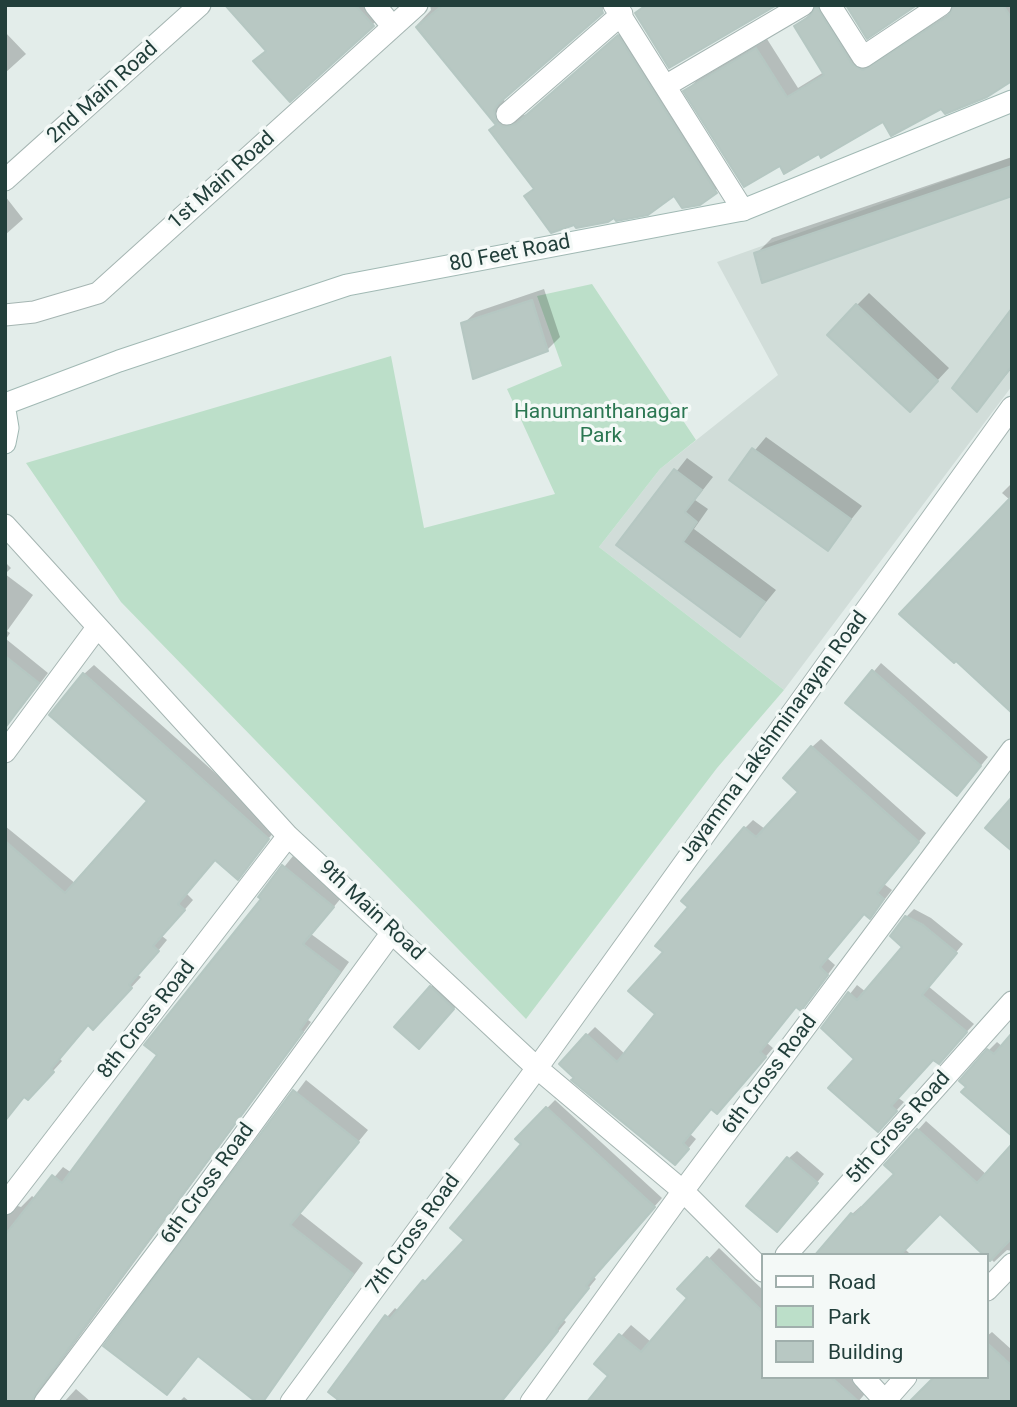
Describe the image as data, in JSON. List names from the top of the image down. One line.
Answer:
{"streets":{"street":["2nd Main Road","1st Main Road","80 Feet Road","Jayamma Lakshminarayan Road","9th Main Road","8th Cross Road","6th Cross Road","5th Cross Road","7th Cross Road"]},"crossings":[["Jayamma Lakshminarayan Road","9th Main Road"],["Jayamma Lakshminarayan Road","7th Cross Road"],["9th Main Road","8th Cross Road"],["9th Main Road","6th Cross Road"],["9th Main Road","7th Cross Road"]],"parks":["Hanumanthanagar Park"],"legend":["Road","Park","Building"]}
